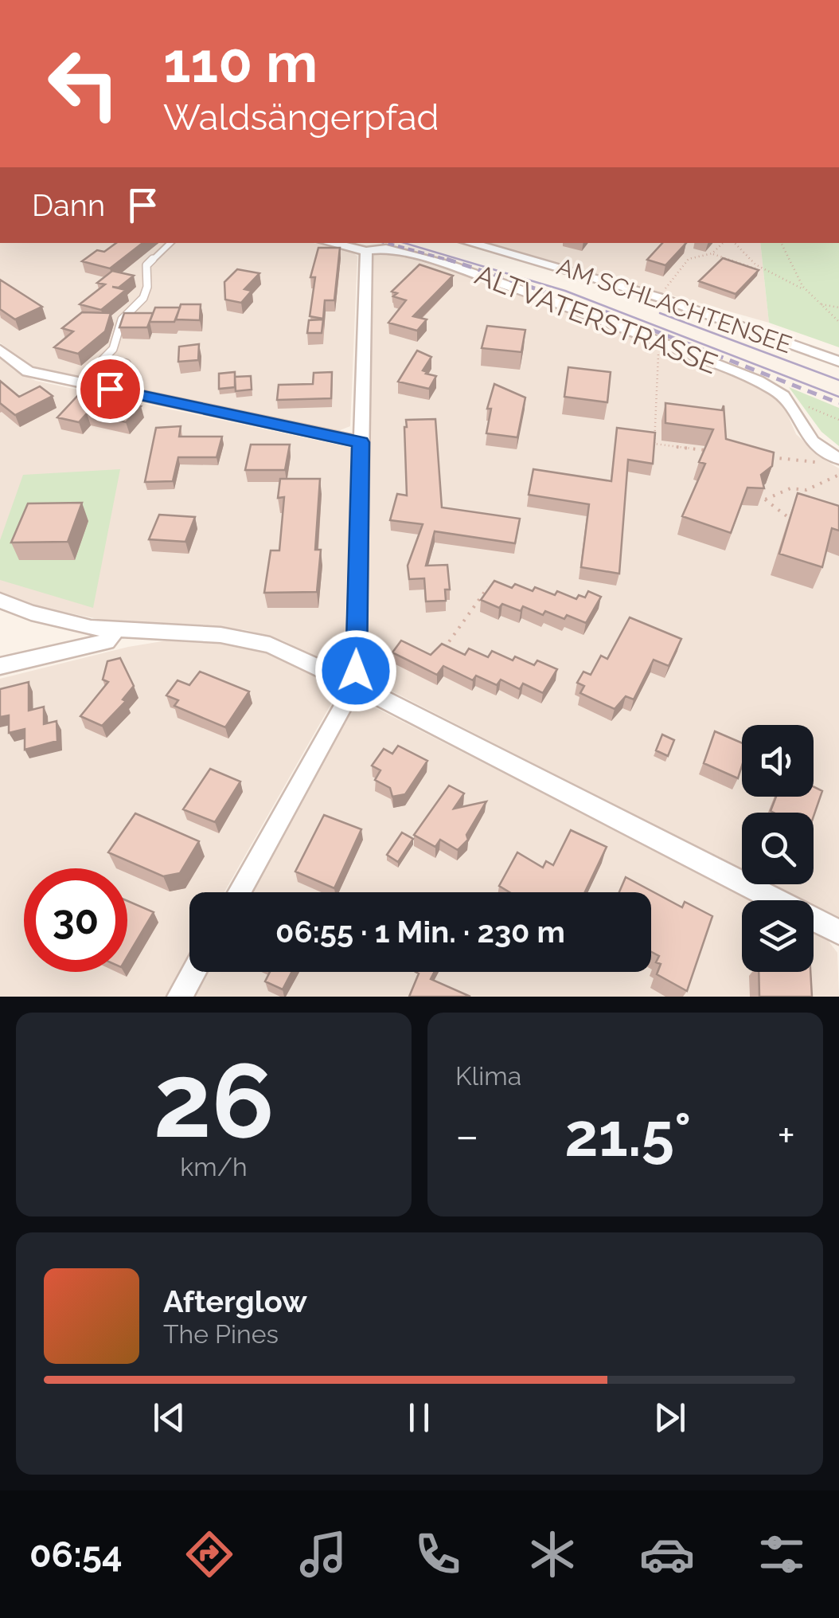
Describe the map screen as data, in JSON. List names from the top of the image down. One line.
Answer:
{"streets":{"street":["AM SCHLACHTENSEE","ALTVATERSTRASSE"]},"page":{"turn":["110 m","Waldsängerpfad"],"then":"Dann","limit":"30","trip":"06:55 · 1 Min. · 230 m","tile":[["26","km/h"],"Klima"],"heat":["−","21.5°","+"],"song":["Afterglow","The Pines"],"tabs":"06:54"}}
